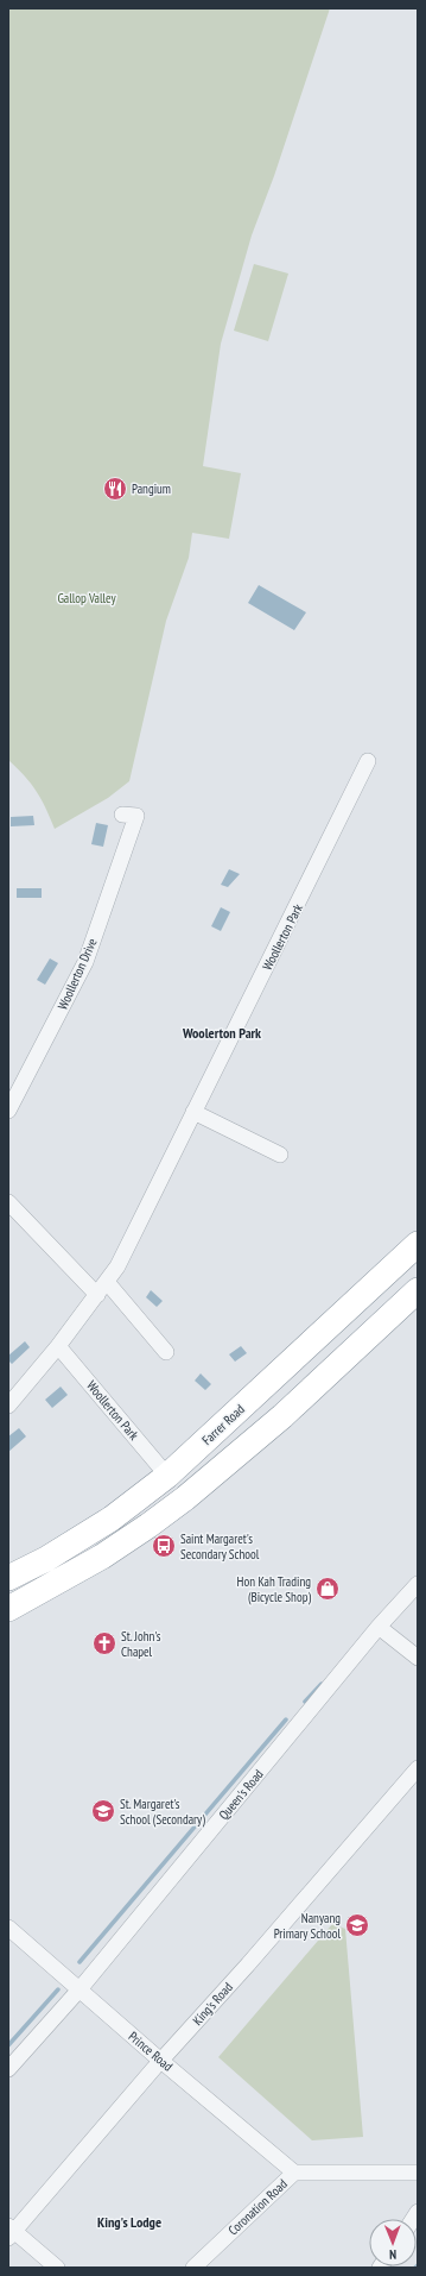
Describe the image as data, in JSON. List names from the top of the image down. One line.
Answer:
{"streets":{"highway":["Farrer Road"],"street":["Woollerton Park","Woollerton Drive","Queen's Road","King's Road","Prince Road","Coronation Road"]},"crossings":[["Woollerton Park","Farrer Road"],["Queen's Road","Prince Road"],["King's Road","Prince Road"],["Prince Road","Coronation Road"]],"districts":["Woolerton Park","King's Lodge"],"parks":["Gallop Valley"],"places":{"restaurant":["Pangium"],"bus stop":["Saint Margaret's Secondary School"],"shop":["Hon Kah Trading (Bicycle Shop)"],"church":["St. John's Chapel"],"school or university":["St. Margaret's School (Secondary)","Nanyang Primary School"]},"north":"bottom"}
